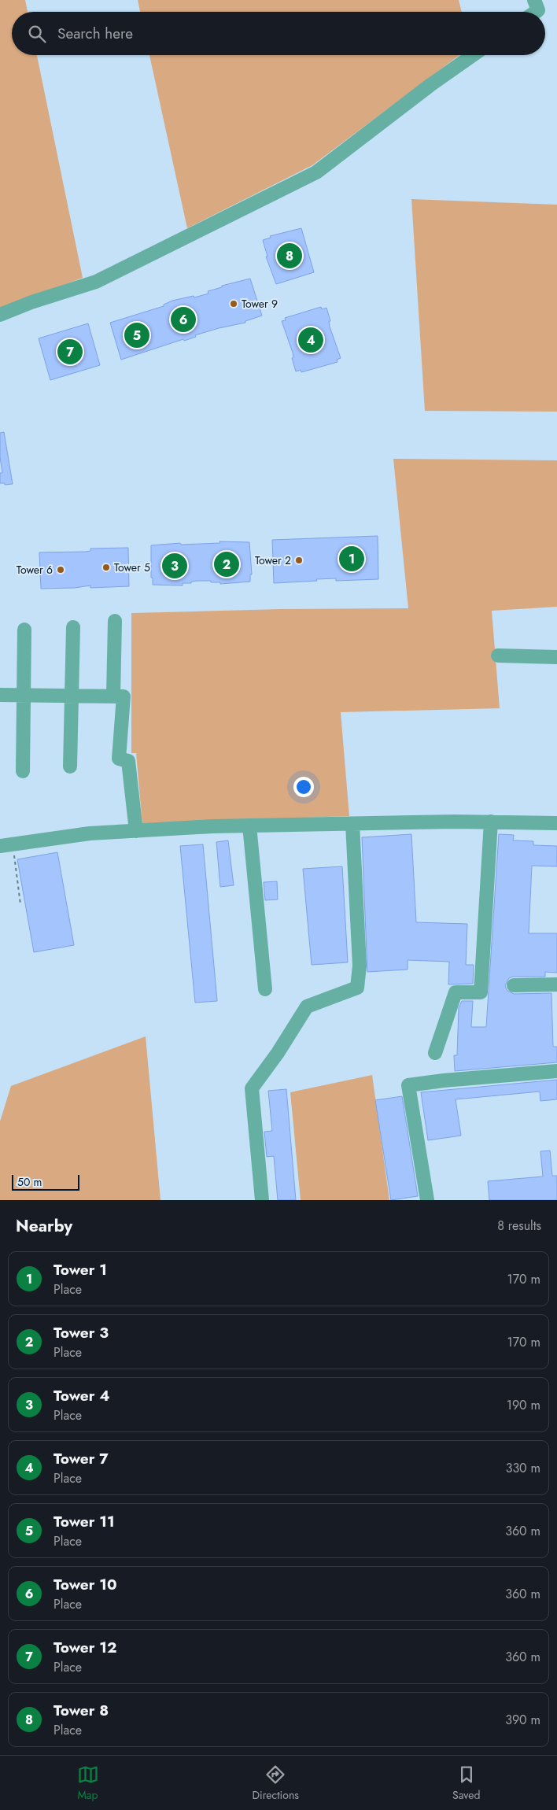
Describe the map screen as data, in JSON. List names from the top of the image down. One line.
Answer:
{"places":["Tower 9","Tower 2","Tower 5","Tower 6"],"scale_bar":"50 m","page":{"search":"Search here","pins":["8","6","5","4","7","1","2","3"],"scale":"50 m","heading":["Nearby","8 results"],"list":[{"mark":"1","name":"Tower 1","note":"Place","value":"170 m"},{"mark":"2","name":"Tower 3","note":"Place","value":"170 m"},{"mark":"3","name":"Tower 4","note":"Place","value":"190 m"},{"mark":"4","name":"Tower 7","note":"Place","value":"330 m"},{"mark":"5","name":"Tower 11","note":"Place","value":"360 m"},{"mark":"6","name":"Tower 10","note":"Place","value":"360 m"},{"mark":"7","name":"Tower 12","note":"Place","value":"360 m"},{"mark":"8","name":"Tower 8","note":"Place","value":"390 m"}],"nav":["Map","Directions","Saved"]}}
